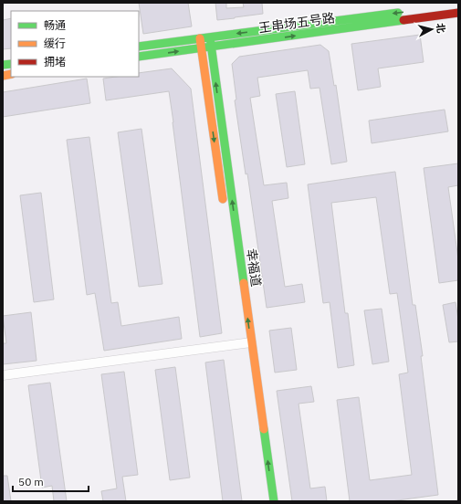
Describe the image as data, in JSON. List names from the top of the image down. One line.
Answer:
{"streets":{"street":["王串场五号路","幸福道"]},"crossings":[["王串场五号路","幸福道"]],"legend":["畅通","缓行","拥堵"],"scale_bar":"50 m","north":"right"}
